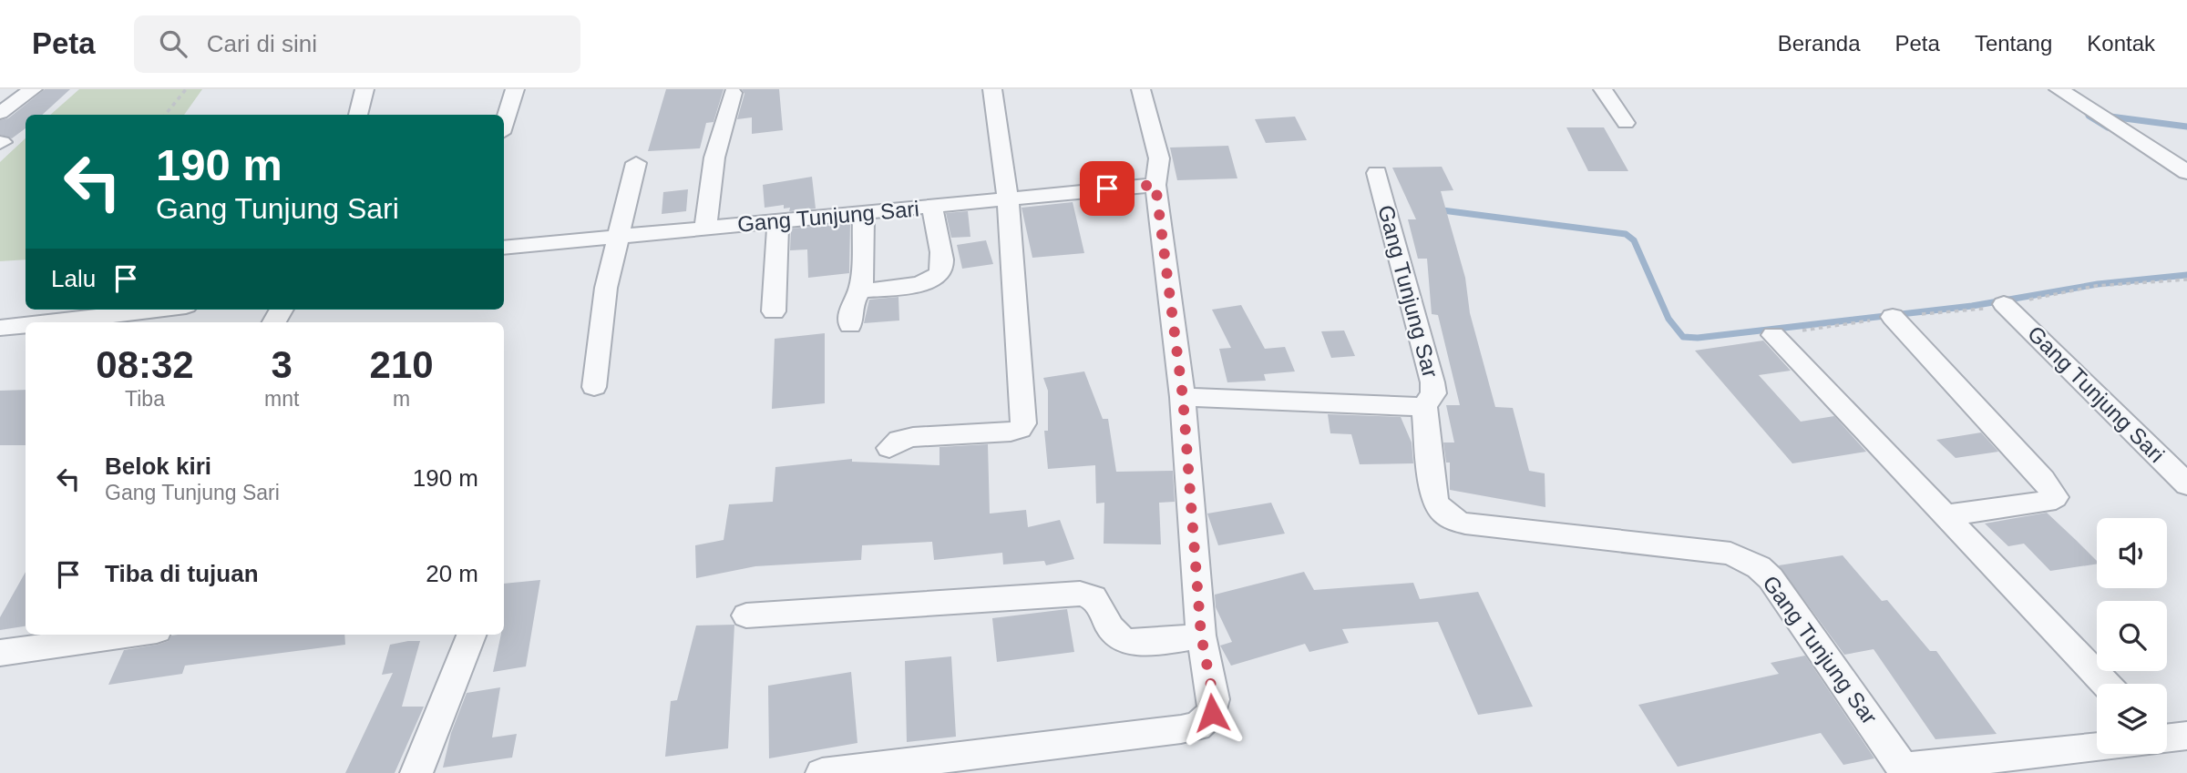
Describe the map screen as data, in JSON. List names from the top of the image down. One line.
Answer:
{"streets":{"street":["Gang Tunjung Sari","Gang Tunjung Sar"]},"page":{"header":"Peta","search":"Cari di sini","nav":["Beranda","Peta","Tentang","Kontak"],"turn":["190 m","Gang Tunjung Sari"],"then":"Lalu","eta":["08:32","Tiba","3","mnt","210","m"],"list":[{"name":"Belok kiri","note":"Gang Tunjung Sari","value":"190 m"},{"name":"Tiba di tujuan","value":"20 m"}]}}
